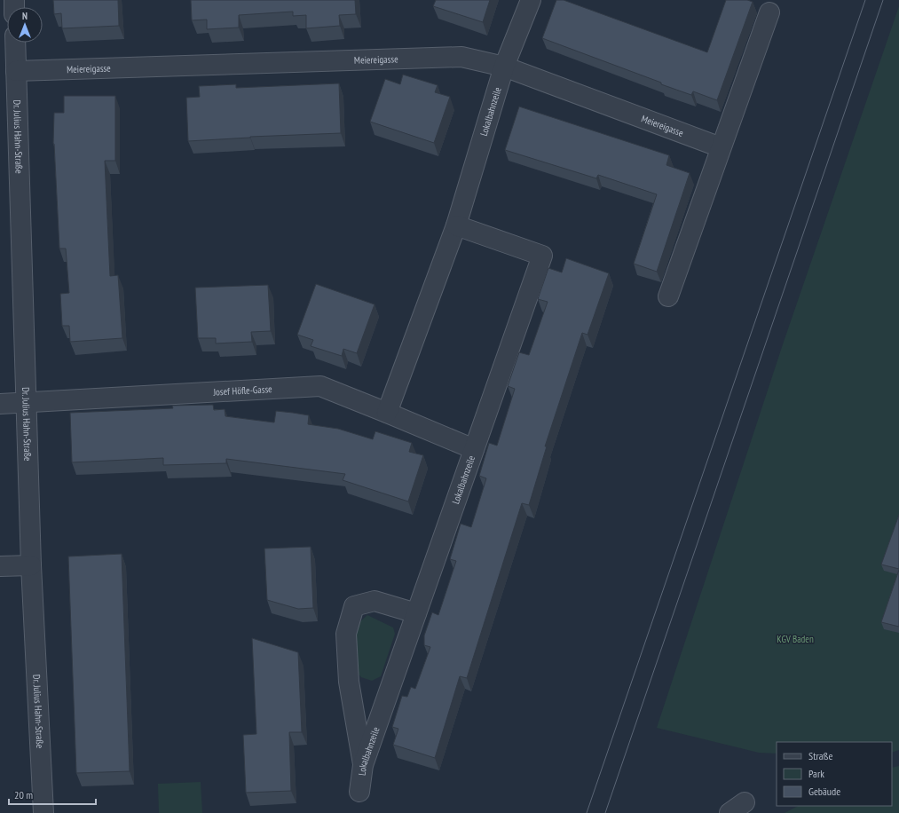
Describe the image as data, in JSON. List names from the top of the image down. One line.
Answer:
{"streets":{"street":["Meiereigasse","Lokalbahnzeile","Dr. Julius Hahn-Straße","Josef Höfle-Gasse"]},"crossings":[["Meiereigasse","Lokalbahnzeile"],["Meiereigasse","Dr. Julius Hahn-Straße"],["Lokalbahnzeile","Josef Höfle-Gasse"],["Dr. Julius Hahn-Straße","Josef Höfle-Gasse"]],"parks":["KGV Baden"],"legend":["Straße","Park","Gebäude"],"scale_bar":"20 m","north":"top"}
